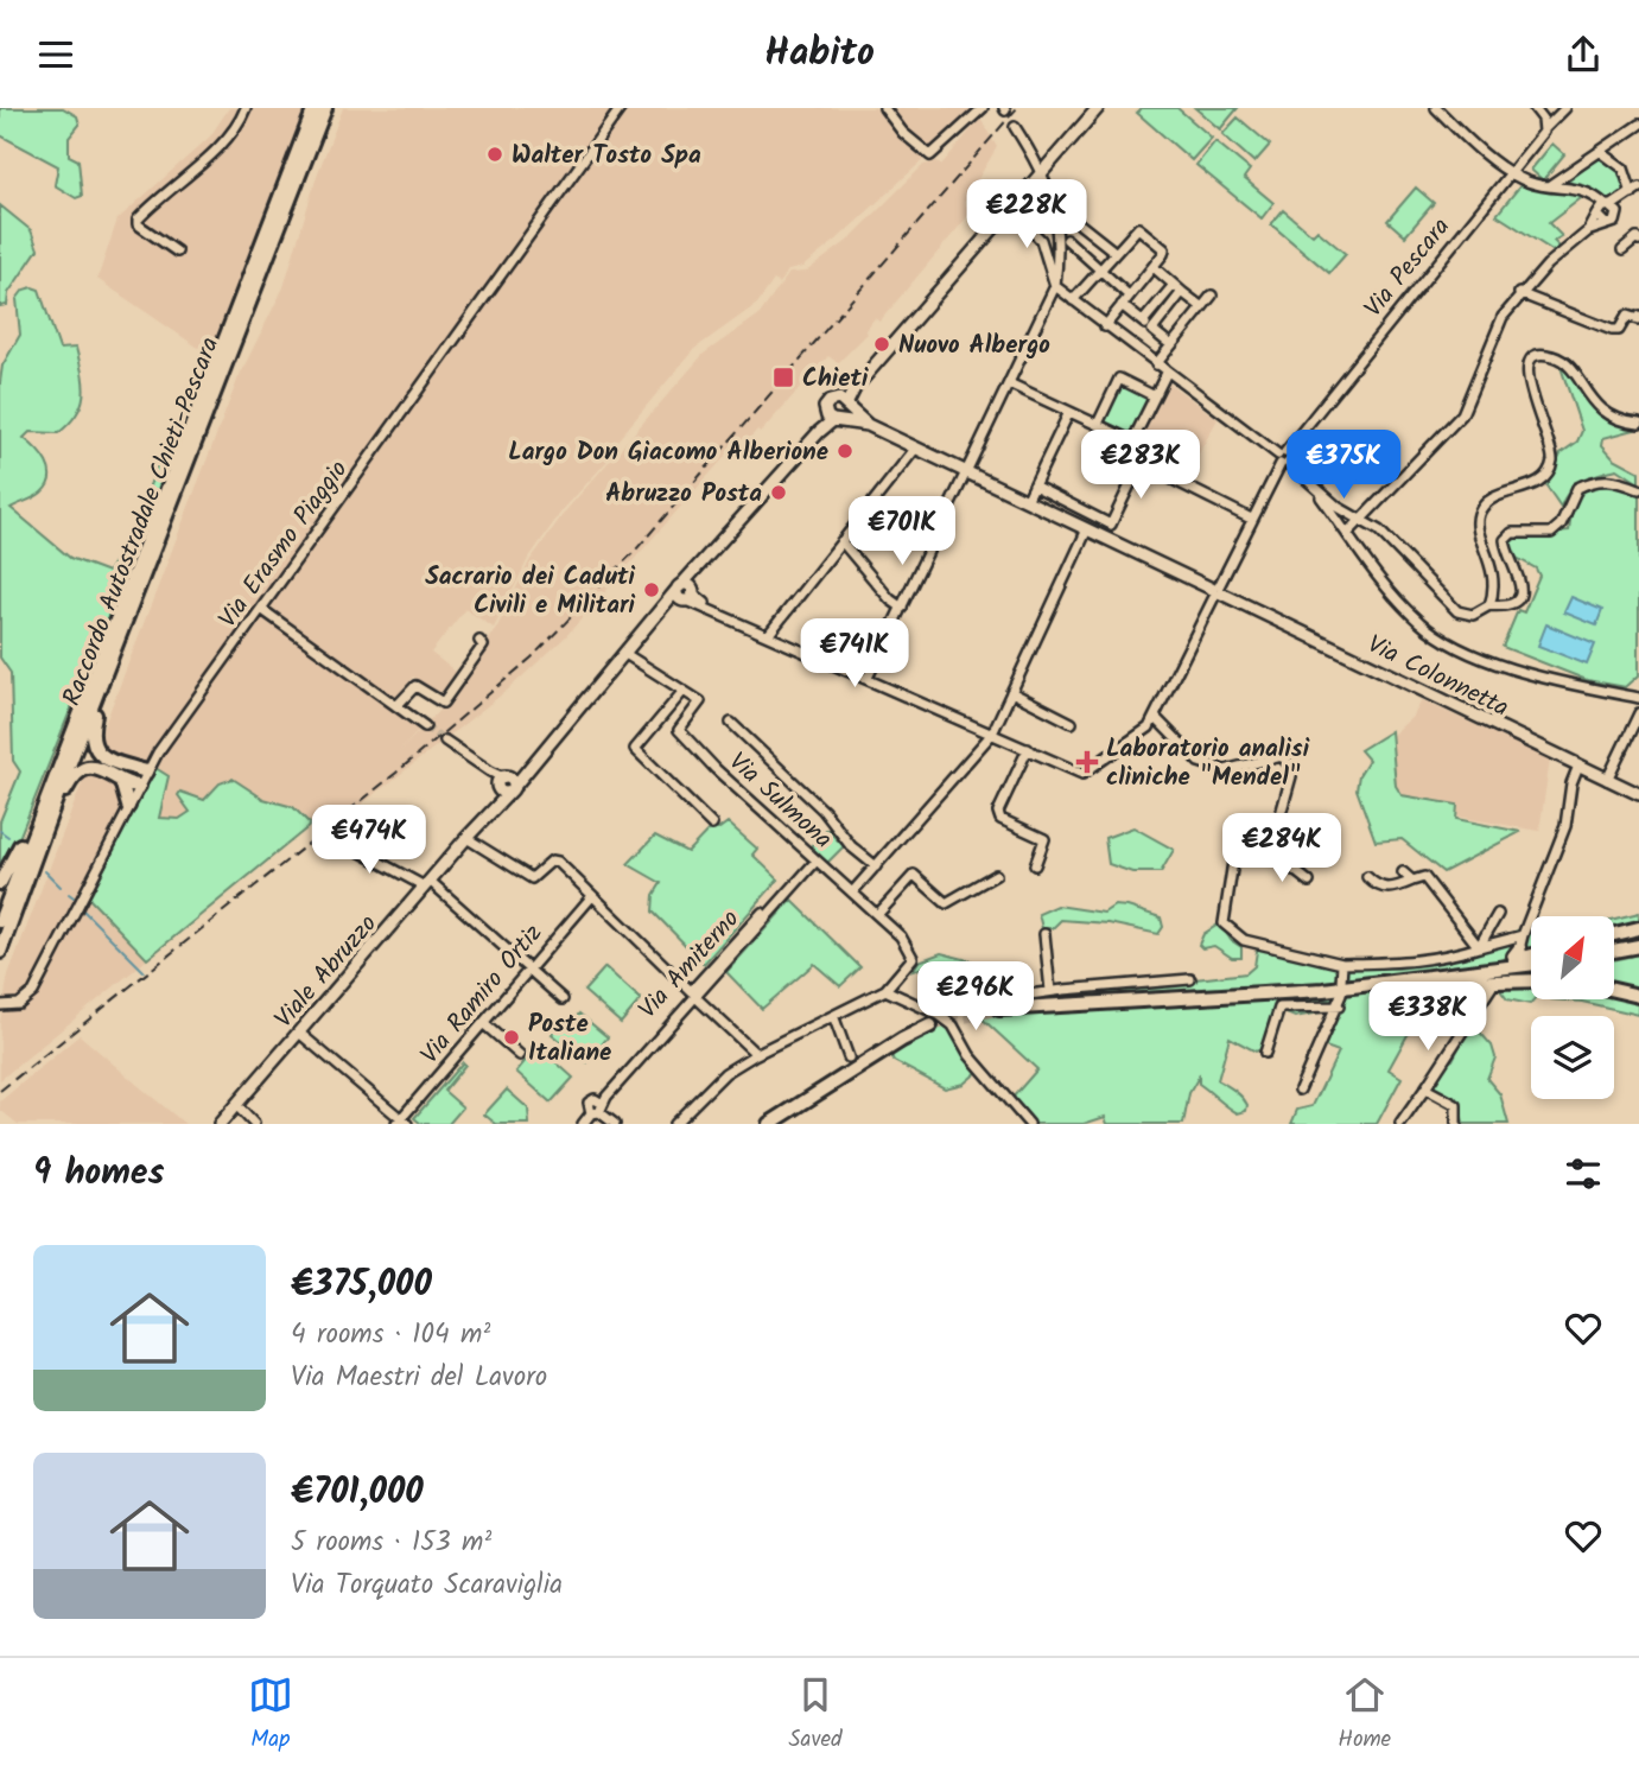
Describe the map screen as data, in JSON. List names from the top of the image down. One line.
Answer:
{"streets":{"highway":["Raccordo Autostradale Chieti-Pescara"],"main road":["Via Colonnetta","Viale Abruzzo"],"street":["Via Pescara","Via Erasmo Piaggio","Via Sulmona","Via Amiterno","Via Ramiro Ortiz"]},"crossings":[["Via Pescara","Via Colonnetta"],["Via Sulmona","Via Amiterno"]],"places":{"other":["Walter Tosto Spa","Nuovo Albergo","Largo Don Giacomo Alberione","Abruzzo Posta","Sacrario dei Caduti Civili e Militari","Poste Italiane"],"transit":["Chieti"],"health":["Laboratorio analisi cliniche \"Mendel\""]},"north":"top right","page":{"header":"Habito","price":["€228K","€283K","€375K","€701K","€741K","€474K","€284K","€296K","€338K"],"heading":"9 homes","list":[{"name":"€375,000","note":"4 rooms · 104 m² · Via Maestri del Lavoro"},{"name":"€701,000","note":"5 rooms · 153 m² · Via Torquato Scaraviglia"}],"tabs":["Map","Saved","Home"]}}
